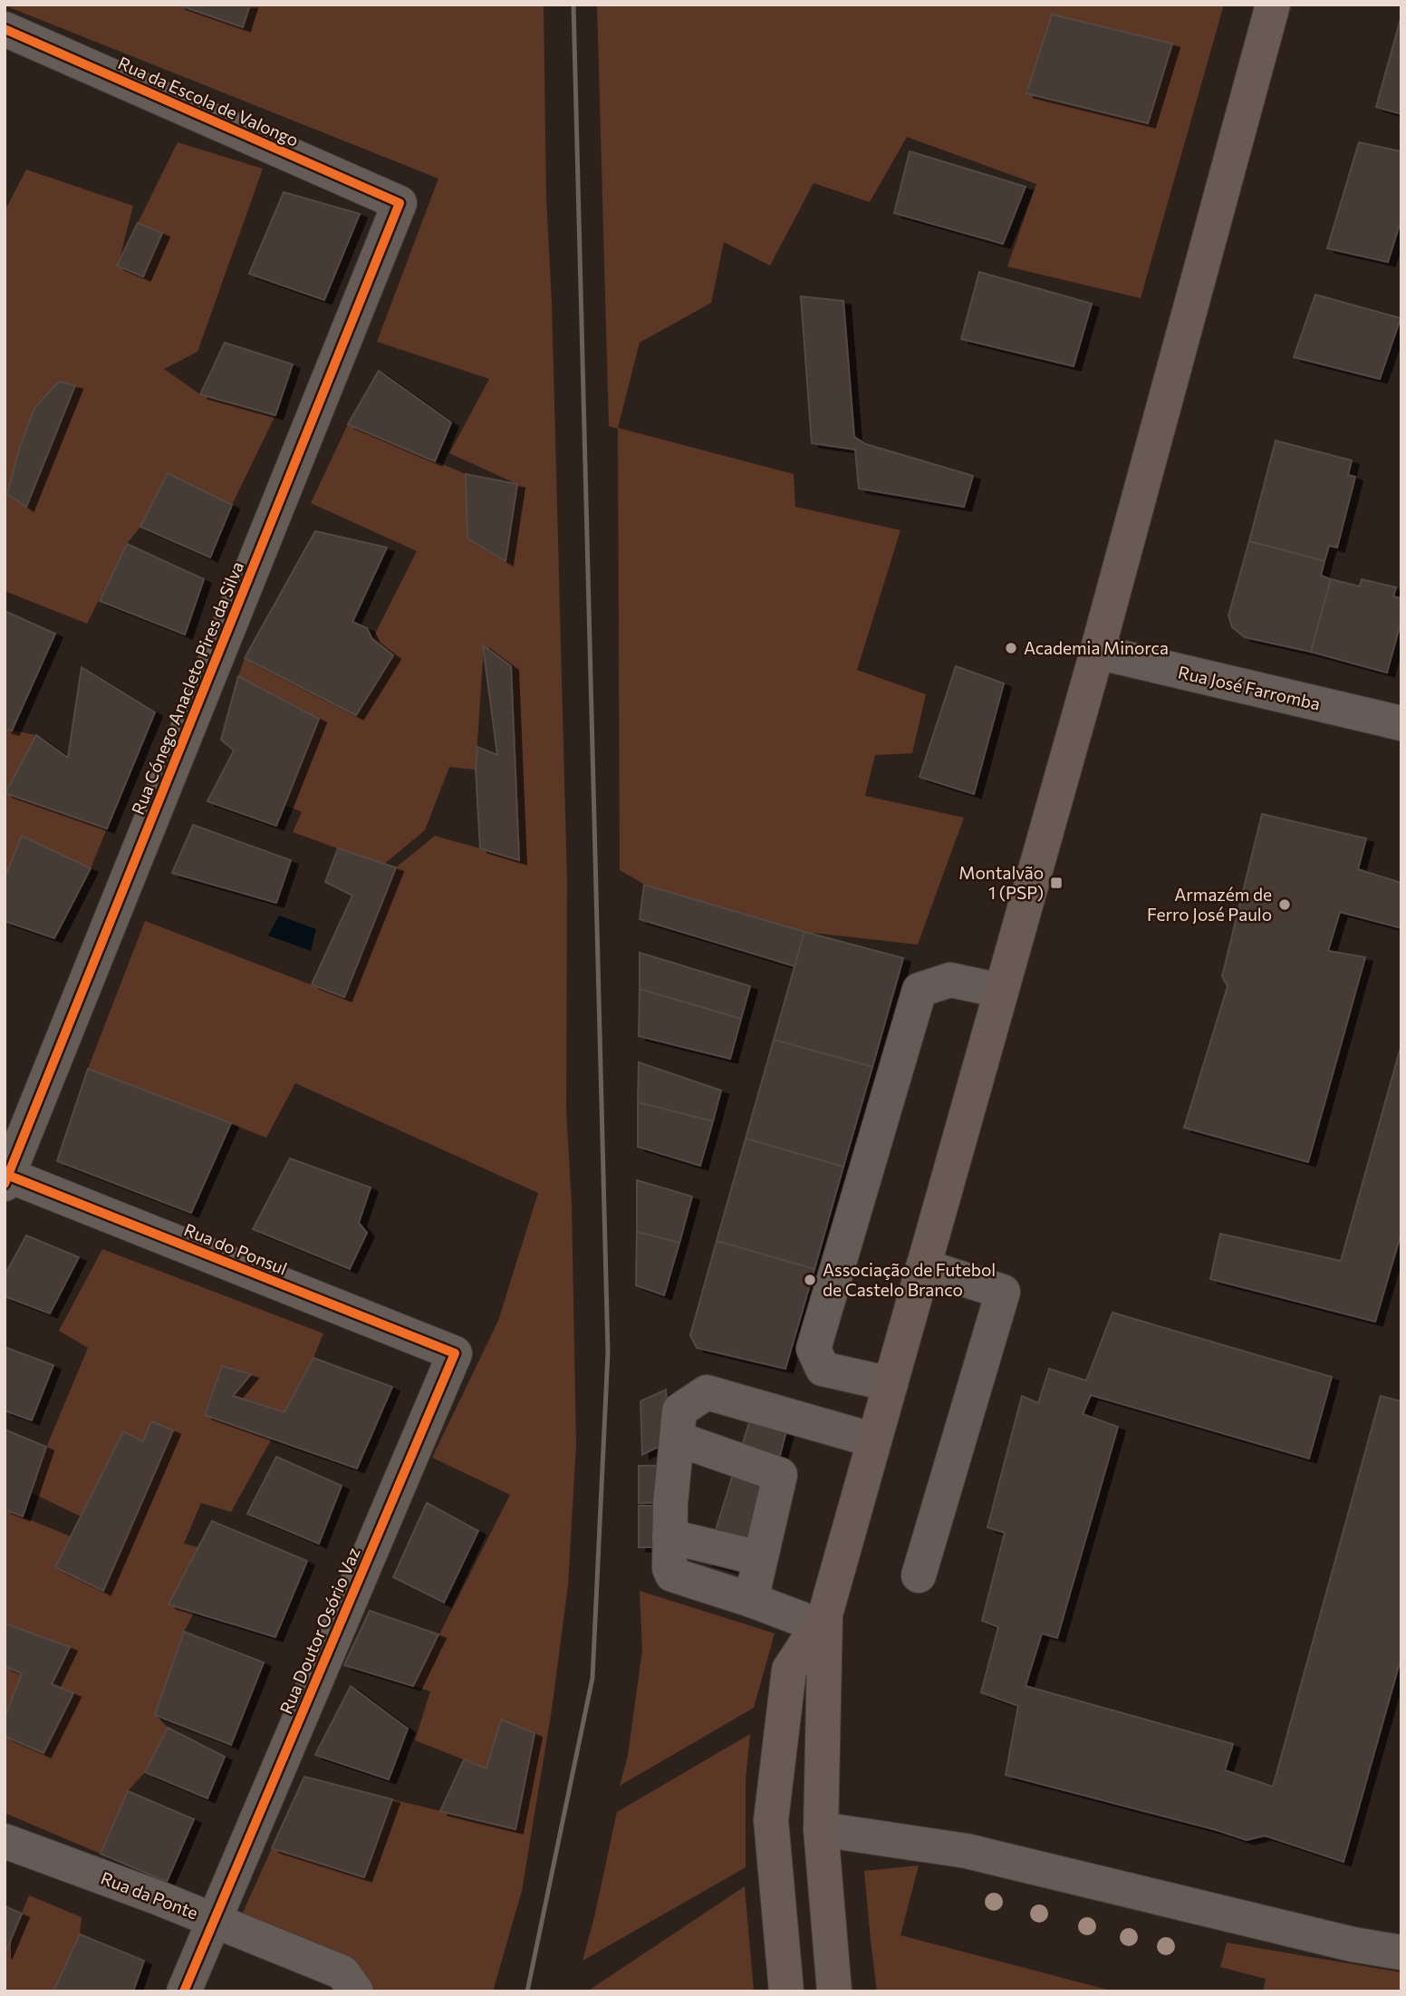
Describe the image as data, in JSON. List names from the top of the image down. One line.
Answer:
{"streets":{"street":["Rua da Escola de Valongo","Rua Cónego Anacleto Pires da Silva","Rua José Farromba","Rua do Ponsul","Rua Doutor Osório Vaz","Rua da Ponte"]},"crossings":[["Rua da Escola de Valongo","Rua Cónego Anacleto Pires da Silva"],["Rua Cónego Anacleto Pires da Silva","Rua do Ponsul"],["Rua do Ponsul","Rua Doutor Osório Vaz"],["Rua Doutor Osório Vaz","Rua da Ponte"]],"places":{"other":["Academia Minorca","Armazém de Ferro José Paulo","Associação de Futebol de Castelo Branco"],"transit":["Montalvão 1 (PSP)"]}}
